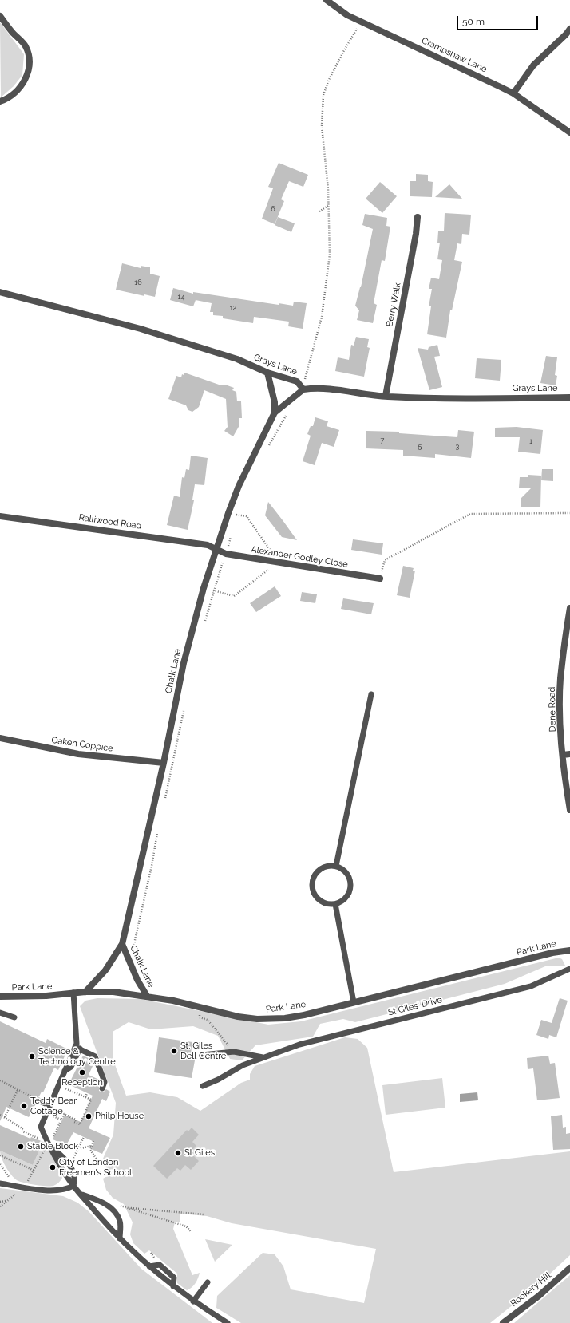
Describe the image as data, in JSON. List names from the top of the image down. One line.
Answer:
{"streets":{"street":["Crampshaw Lane","Berry Walk","Grays Lane","Ralliwood Road","Alexander Godley Close","Chalk Lane","Dene Road","Oaken Coppice","Park Lane","Rookery Hill"],"lane":["St Giles' Drive"]},"crossings":[["Berry Walk","Grays Lane"],["Grays Lane","Chalk Lane"],["Ralliwood Road","Alexander Godley Close"],["Ralliwood Road","Chalk Lane"],["Alexander Godley Close","Chalk Lane"],["Chalk Lane","Oaken Coppice"],["Chalk Lane","Park Lane"]],"places":["St. Giles Dell Centre","Science & Technology Centre","Reception","Teddy Bear Cottage","Philp House","Stable Block","St Giles","City of London Freemen's School"],"house_numbers":["6","16","14","12","7","1","5","3"],"scale_bar":"50 m"}
